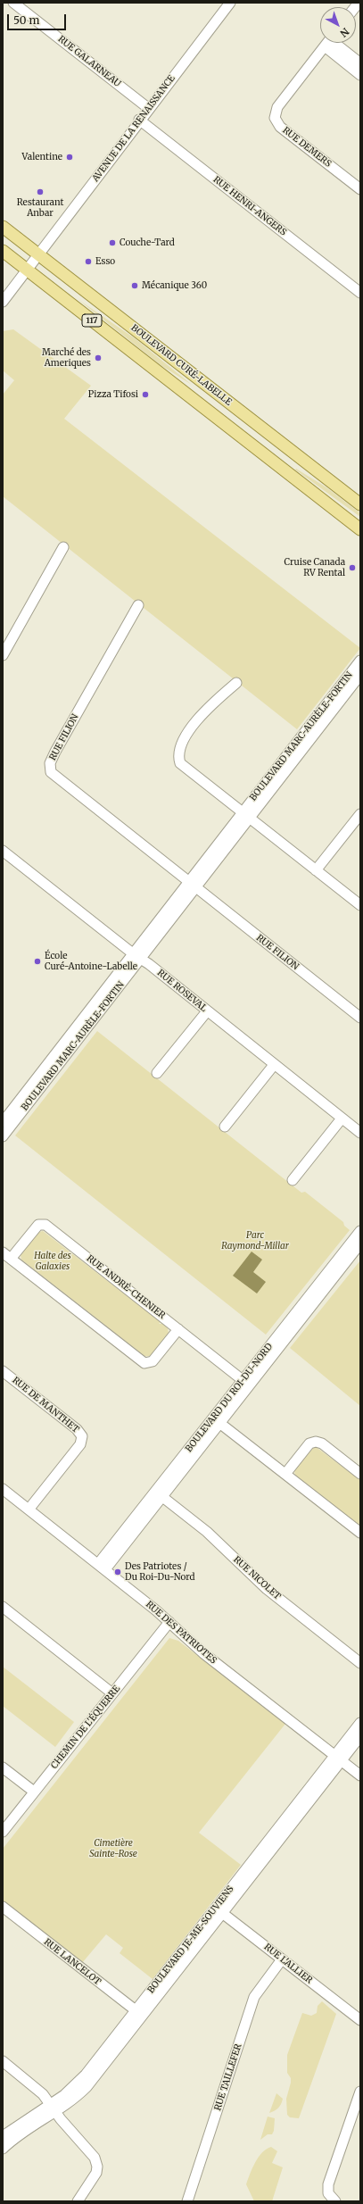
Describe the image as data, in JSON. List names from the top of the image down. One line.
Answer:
{"streets":{"main road":["117","BOULEVARD CURÉ-LABELLE"],"street":["RUE GALARNEAU","AVENUE DE LA RENAISSANCE","RUE DEMERS","RUE HENRI-ANGERS","BOULEVARD MARC-AURÈLE-FORTIN","RUE FILION","RUE ROSEVAL","RUE ANDRÉ-CHENIER","BOULEVARD DU ROI-DU-NORD","RUE DE MANTHET","RUE NICOLET","RUE DES PATRIOTES","CHEMIN DE L'ÉQUERRE","BOULEVARD JE-ME-SOUVIENS","RUE LANCELOT","RUE L'ALLIER","RUE TAILLEFER"]},"crossings":[["RUE GALARNEAU","AVENUE DE LA RENAISSANCE"],["AVENUE DE LA RENAISSANCE","RUE HENRI-ANGERS"],["AVENUE DE LA RENAISSANCE","117"],["AVENUE DE LA RENAISSANCE","BOULEVARD CURÉ-LABELLE"],["BOULEVARD MARC-AURÈLE-FORTIN","RUE FILION"],["BOULEVARD MARC-AURÈLE-FORTIN","RUE ROSEVAL"],["RUE ANDRÉ-CHENIER","BOULEVARD DU ROI-DU-NORD"],["BOULEVARD DU ROI-DU-NORD","RUE NICOLET"],["BOULEVARD DU ROI-DU-NORD","RUE DES PATRIOTES"],["RUE DE MANTHET","RUE DES PATRIOTES"],["RUE DES PATRIOTES","CHEMIN DE L'ÉQUERRE"],["RUE DES PATRIOTES","BOULEVARD JE-ME-SOUVIENS"],["BOULEVARD JE-ME-SOUVIENS","RUE LANCELOT"],["BOULEVARD JE-ME-SOUVIENS","RUE L'ALLIER"],["RUE L'ALLIER","RUE TAILLEFER"]],"parks":["Parc Raymond-Millar","Halte des Galaxies","Cimetière Sainte-Rose"],"places":["Valentine","Restaurant Anbar","Couche-Tard","Esso","Mécanique 360","Marché des Ameriques","Pizza Tifosi","Cruise Canada RV Rental","École Curé-Antoine-Labelle","Des Patriotes / Du Roi-Du-Nord"],"scale_bar":"50 m","north":"bottom right"}
